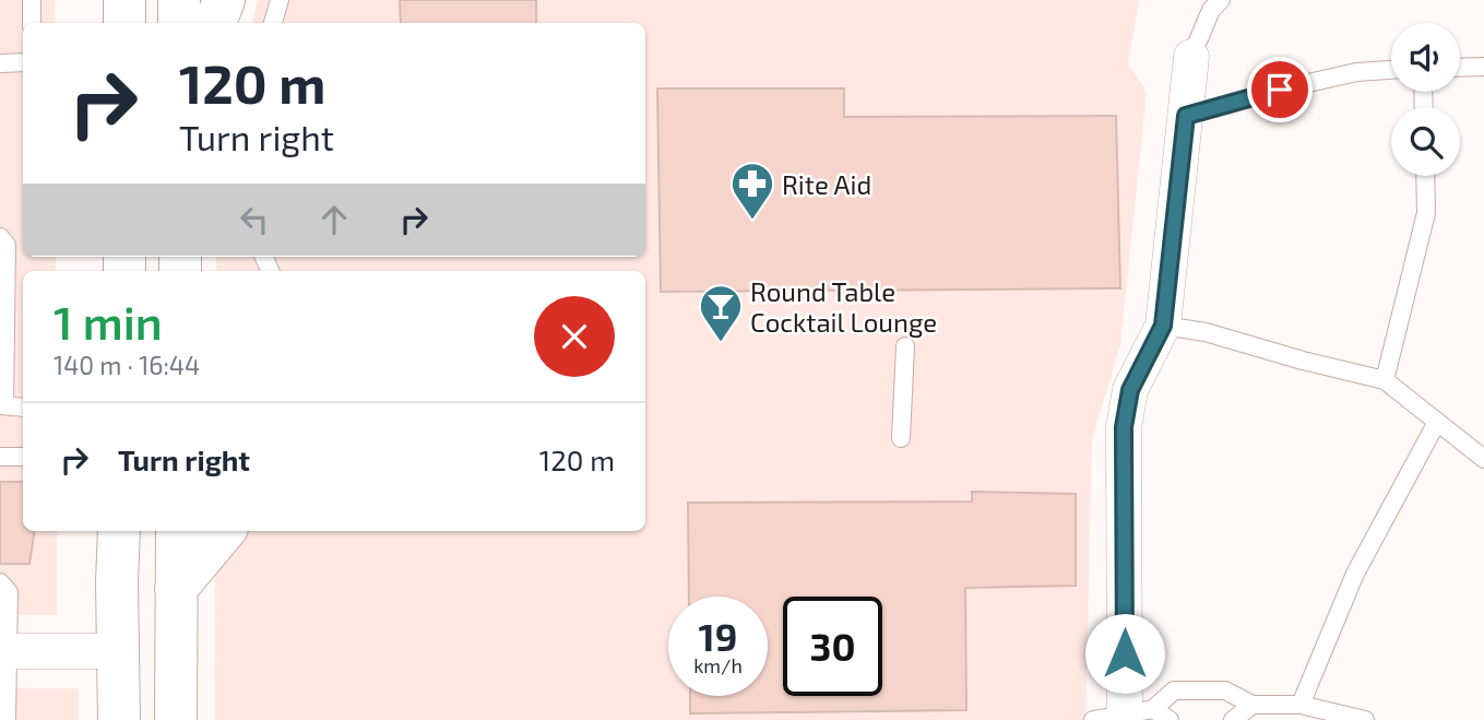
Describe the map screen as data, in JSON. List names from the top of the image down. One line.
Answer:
{"places":{"pharmacy":["Rite Aid"],"bar":["Round Table Cocktail Lounge"]},"page":{"turn":["120 m","Turn right"],"heading":["1 min","140 m · 16:44"],"list":[{"name":"Turn right","value":"120 m"}],"speed":"19 km/h","limit":"30"}}
